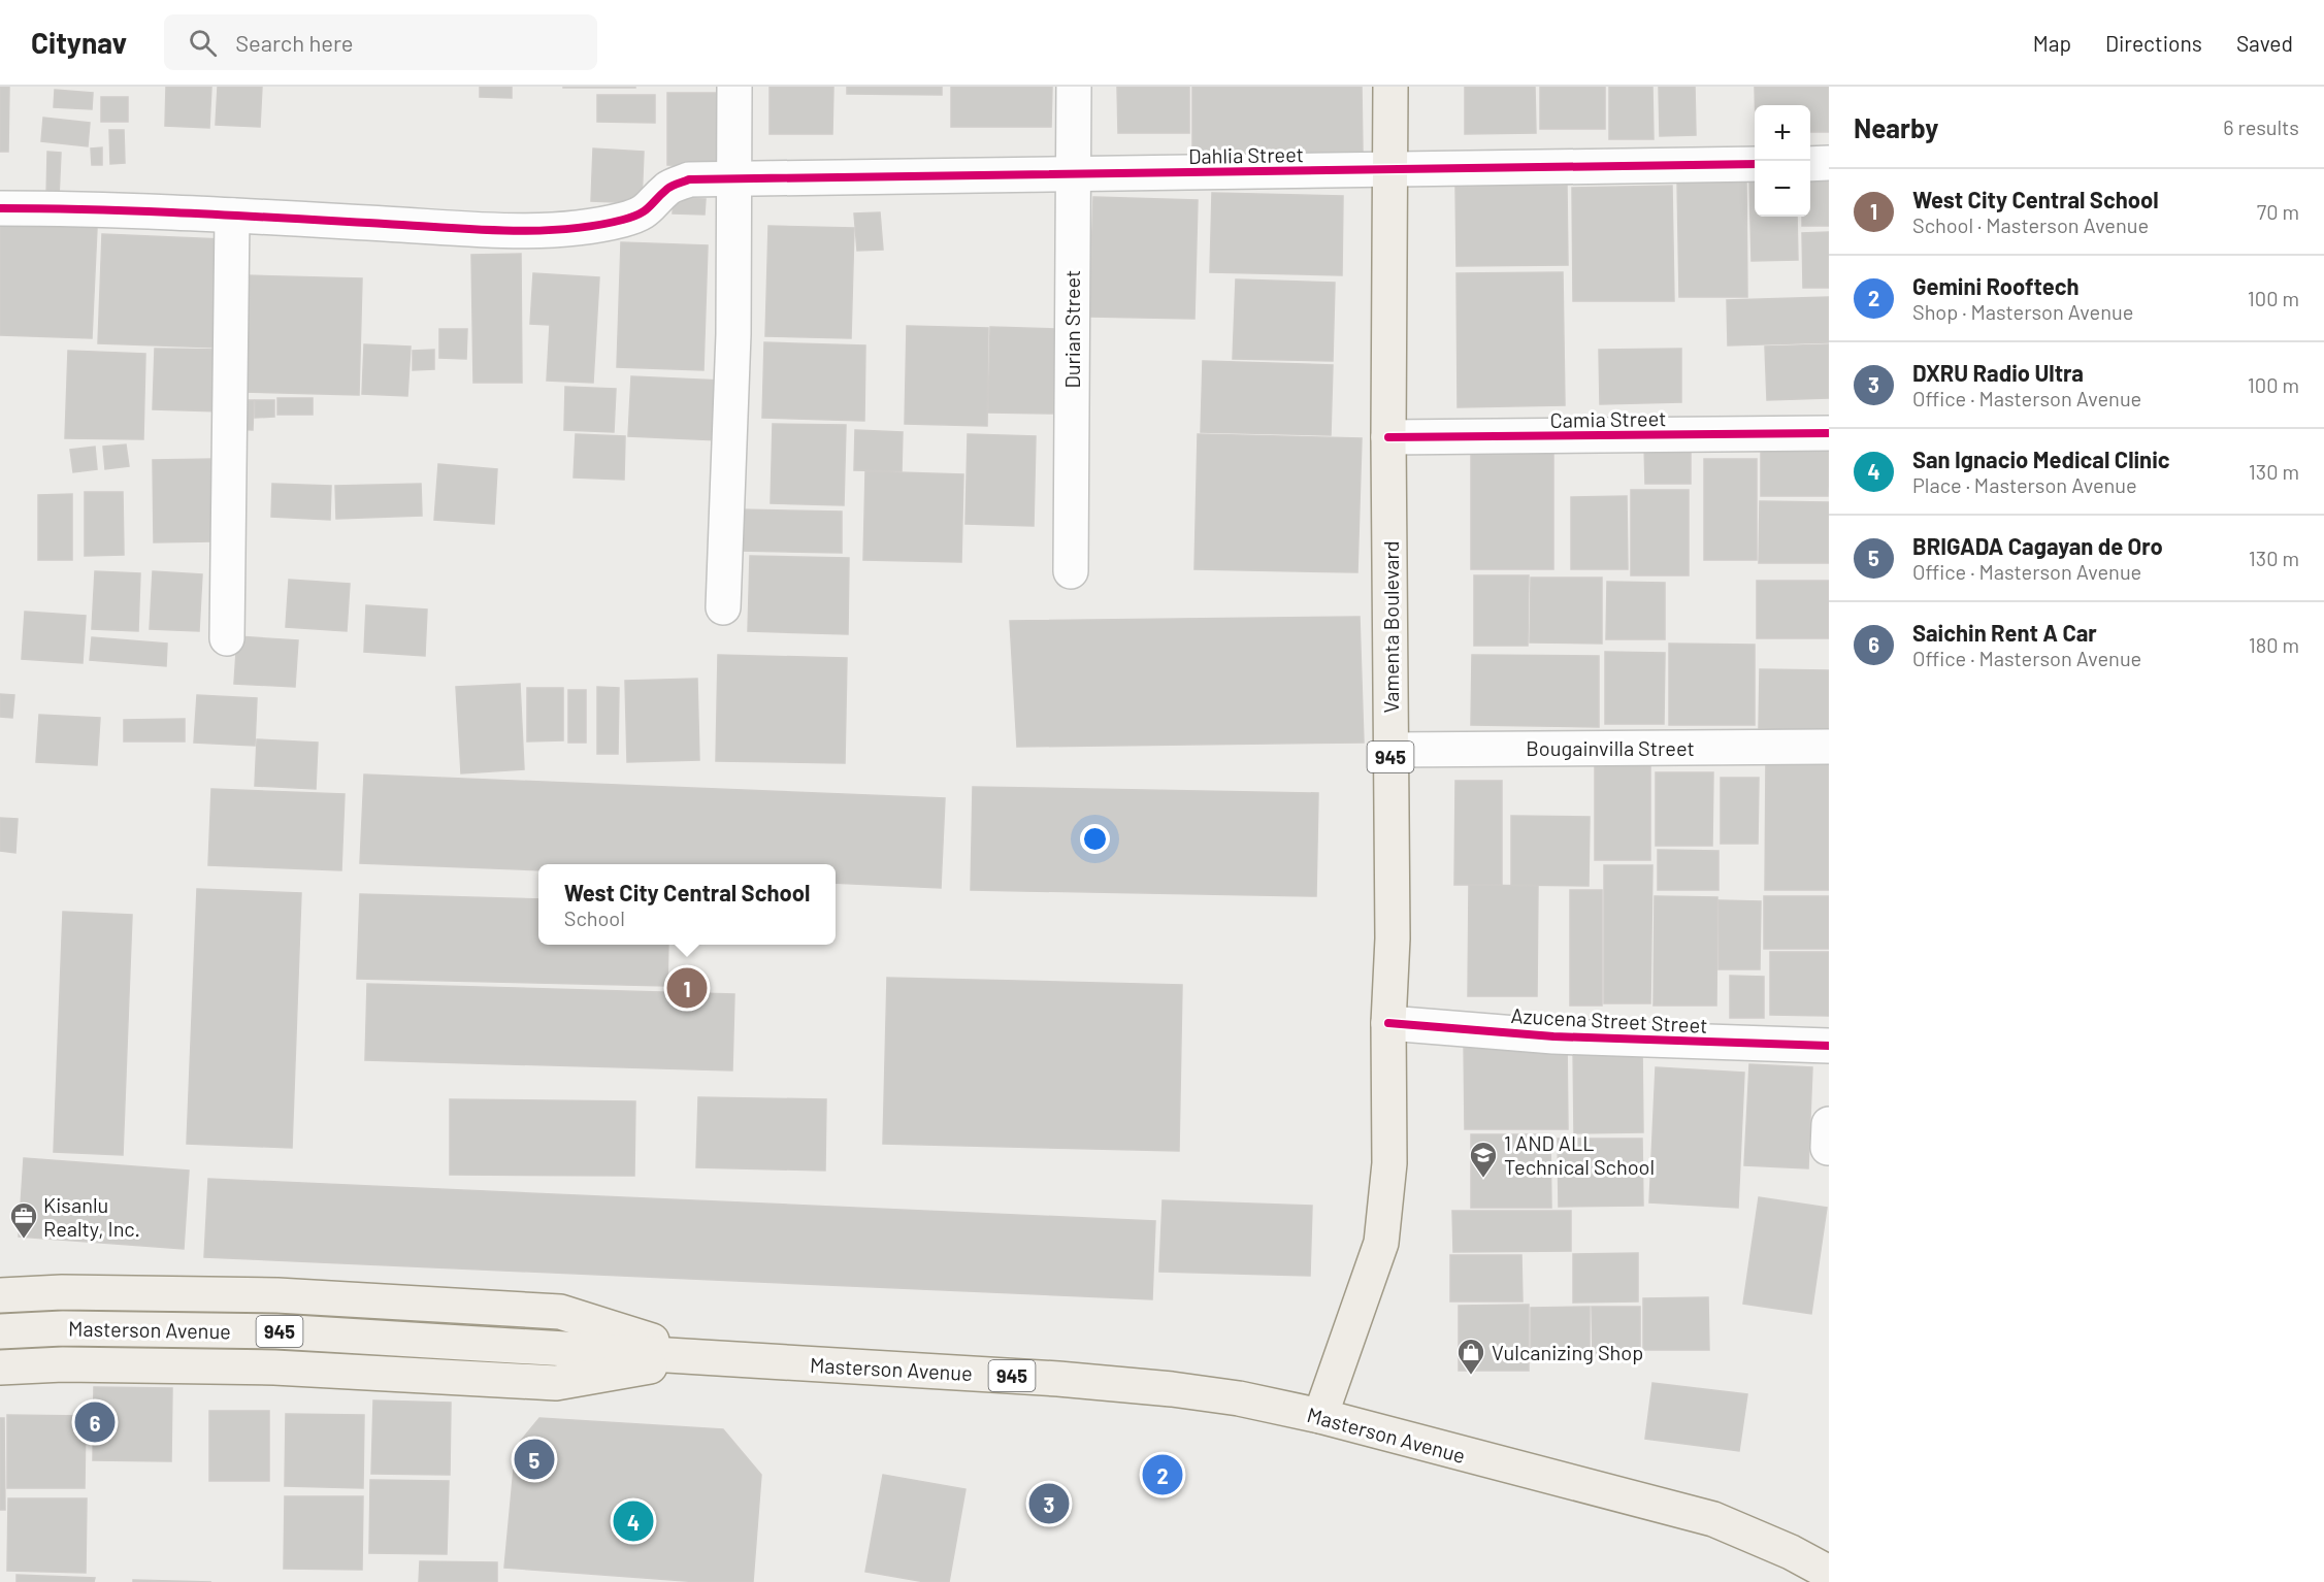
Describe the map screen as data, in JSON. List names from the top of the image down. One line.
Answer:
{"streets":{"main road":["Vamenta Boulevard","945","Masterson Avenue"],"street":["Dahlia Street","Durian Street","Camia Street","Bougainvilla Street","Azucena Street Street"]},"crossings":[["Dahlia Street","Durian Street"],["Dahlia Street","Vamenta Boulevard"],["Camia Street","Vamenta Boulevard"],["Vamenta Boulevard","Bougainvilla Street"],["Vamenta Boulevard","Azucena Street Street"],["Vamenta Boulevard","Masterson Avenue"]],"places":{"school or university":["1 AND ALL Technical School"],"office":["Kisanlu Realty, Inc."],"shop":["Vulcanizing Shop"]},"page":{"header":"Citynav","search":"Search here","nav":["Map","Directions","Saved"],"heading":["Nearby","6 results"],"map_buttons":["+","−"],"list":[{"mark":"1","name":"West City Central School","note":"School · Masterson Avenue","value":"70 m"},{"mark":"2","name":"Gemini Rooftech","note":"Shop · Masterson Avenue","value":"100 m"},{"mark":"3","name":"DXRU Radio Ultra","note":"Office · Masterson Avenue","value":"100 m"},{"mark":"4","name":"San Ignacio Medical Clinic","note":"Place · Masterson Avenue","value":"130 m"},{"mark":"5","name":"BRIGADA Cagayan de Oro","note":"Office · Masterson Avenue","value":"130 m"},{"mark":"6","name":"Saichin Rent A Car","note":"Office · Masterson Avenue","value":"180 m"}],"popup":["West City Central School","School"],"pins":["1","6","5","2","3","4"]}}
